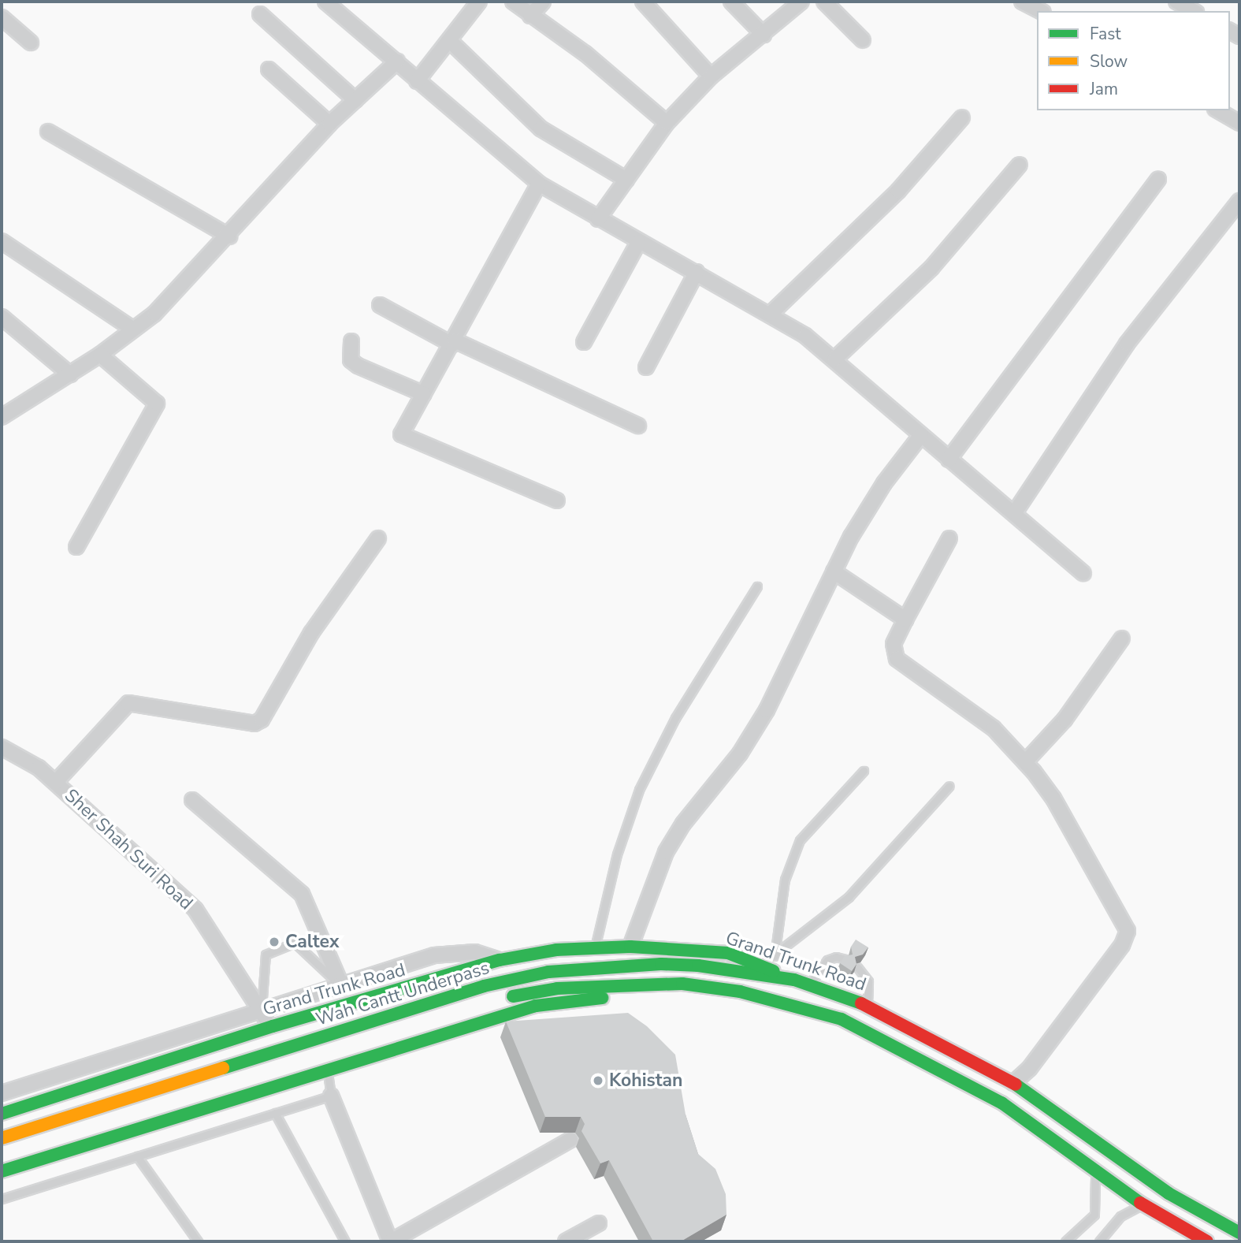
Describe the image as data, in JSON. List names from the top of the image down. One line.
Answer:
{"streets":{"main road":["Grand Trunk Road","Wah Cantt Underpass"],"street":["Sher Shah Suri Road"]},"crossings":[["Sher Shah Suri Road","Grand Trunk Road"],["Grand Trunk Road","Wah Cantt Underpass"]],"places":["Caltex","Kohistan"],"legend":["Fast","Slow","Jam"]}
